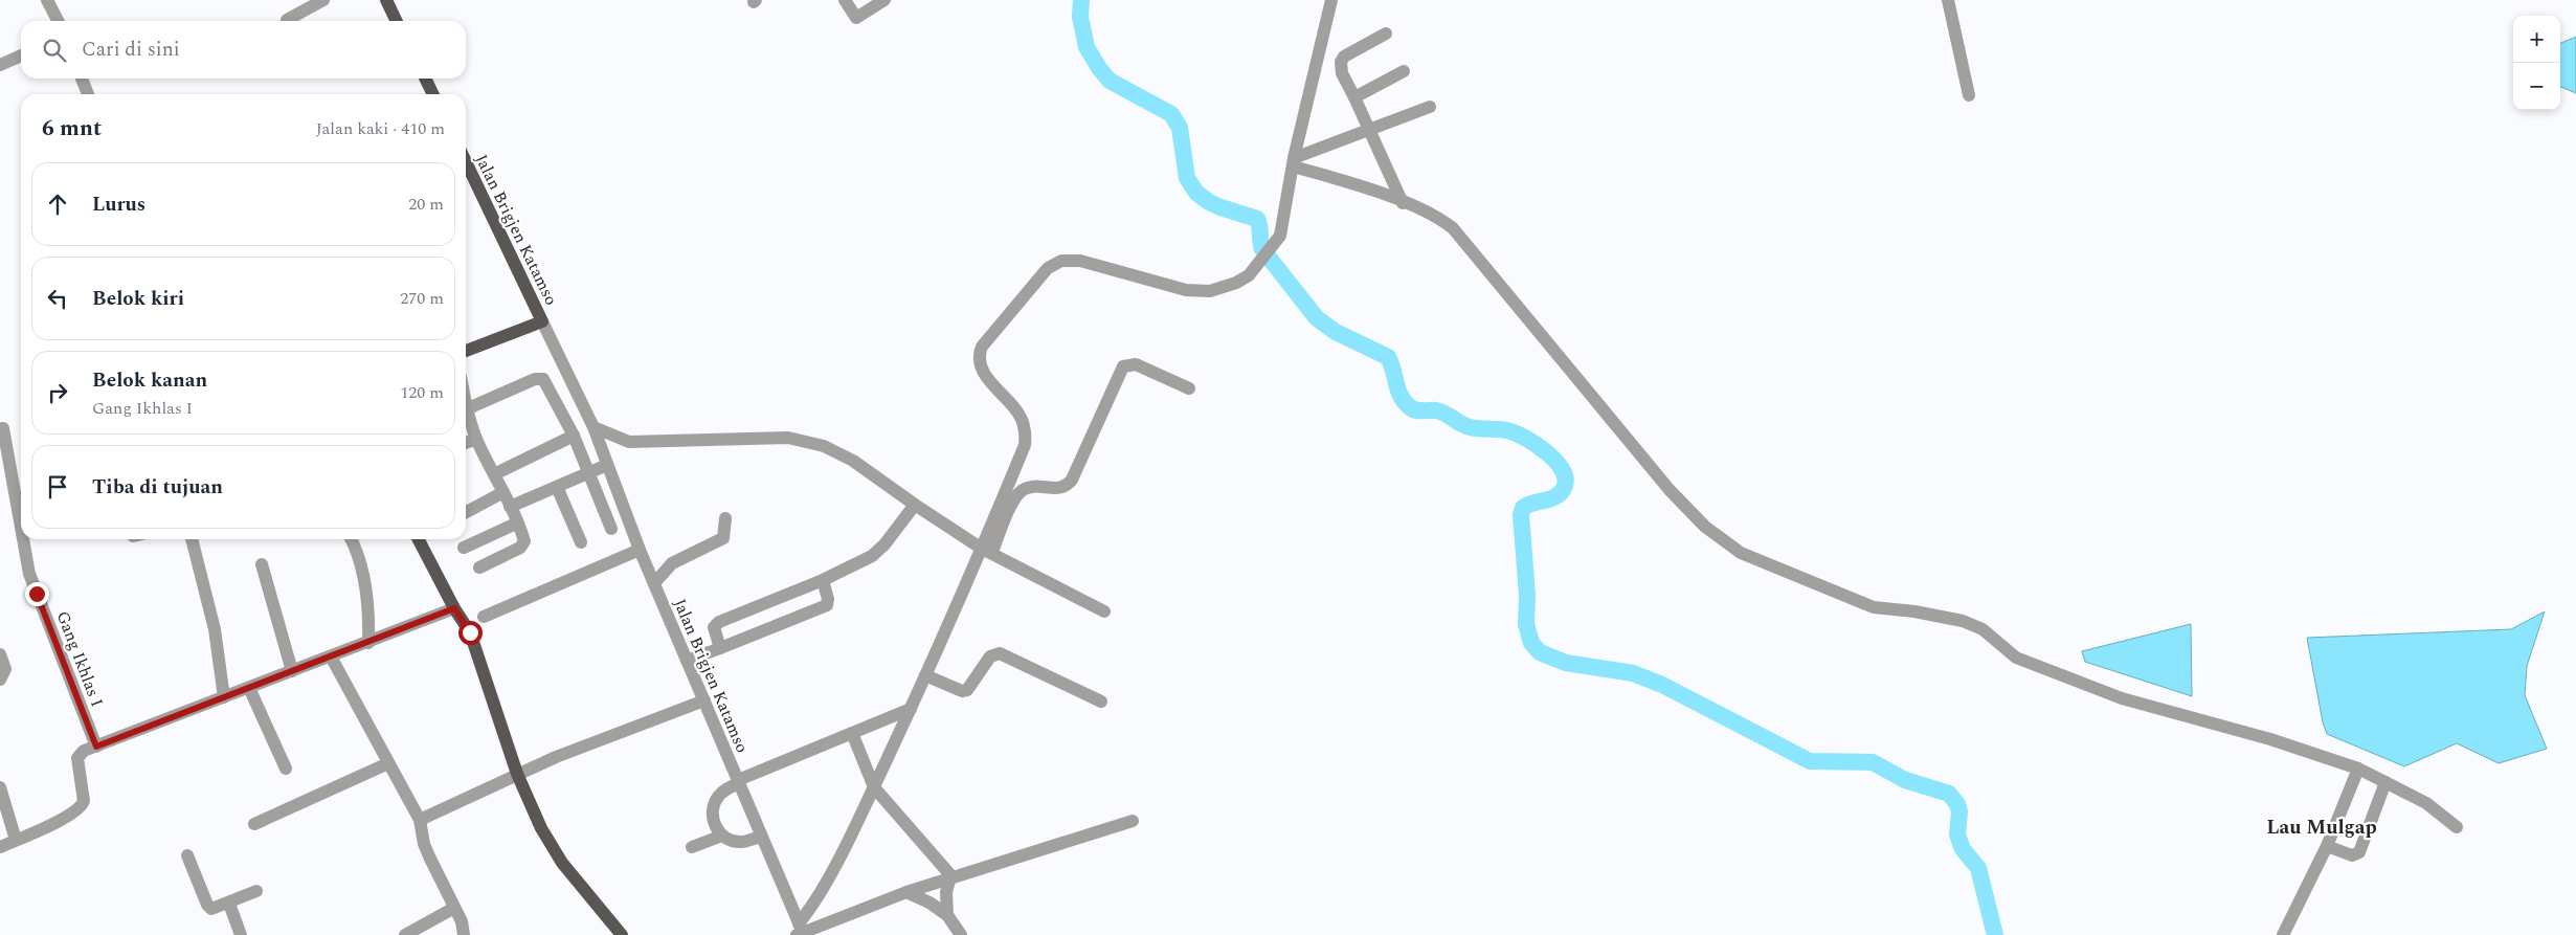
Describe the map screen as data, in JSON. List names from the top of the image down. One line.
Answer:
{"streets":{"main road":["Jalan Brigjen Katamso"],"street":["Gang Ikhlas I"]},"districts":["Lau Mulgap"],"page":{"map_buttons":["+","−"],"search":"Cari di sini","heading":["6 mnt","Jalan kaki · 410 m"],"list":[["Lurus","20 m"],["Belok kiri","270 m"],["Belok kanan","Gang Ikhlas I","120 m"],"Tiba di tujuan"]}}
